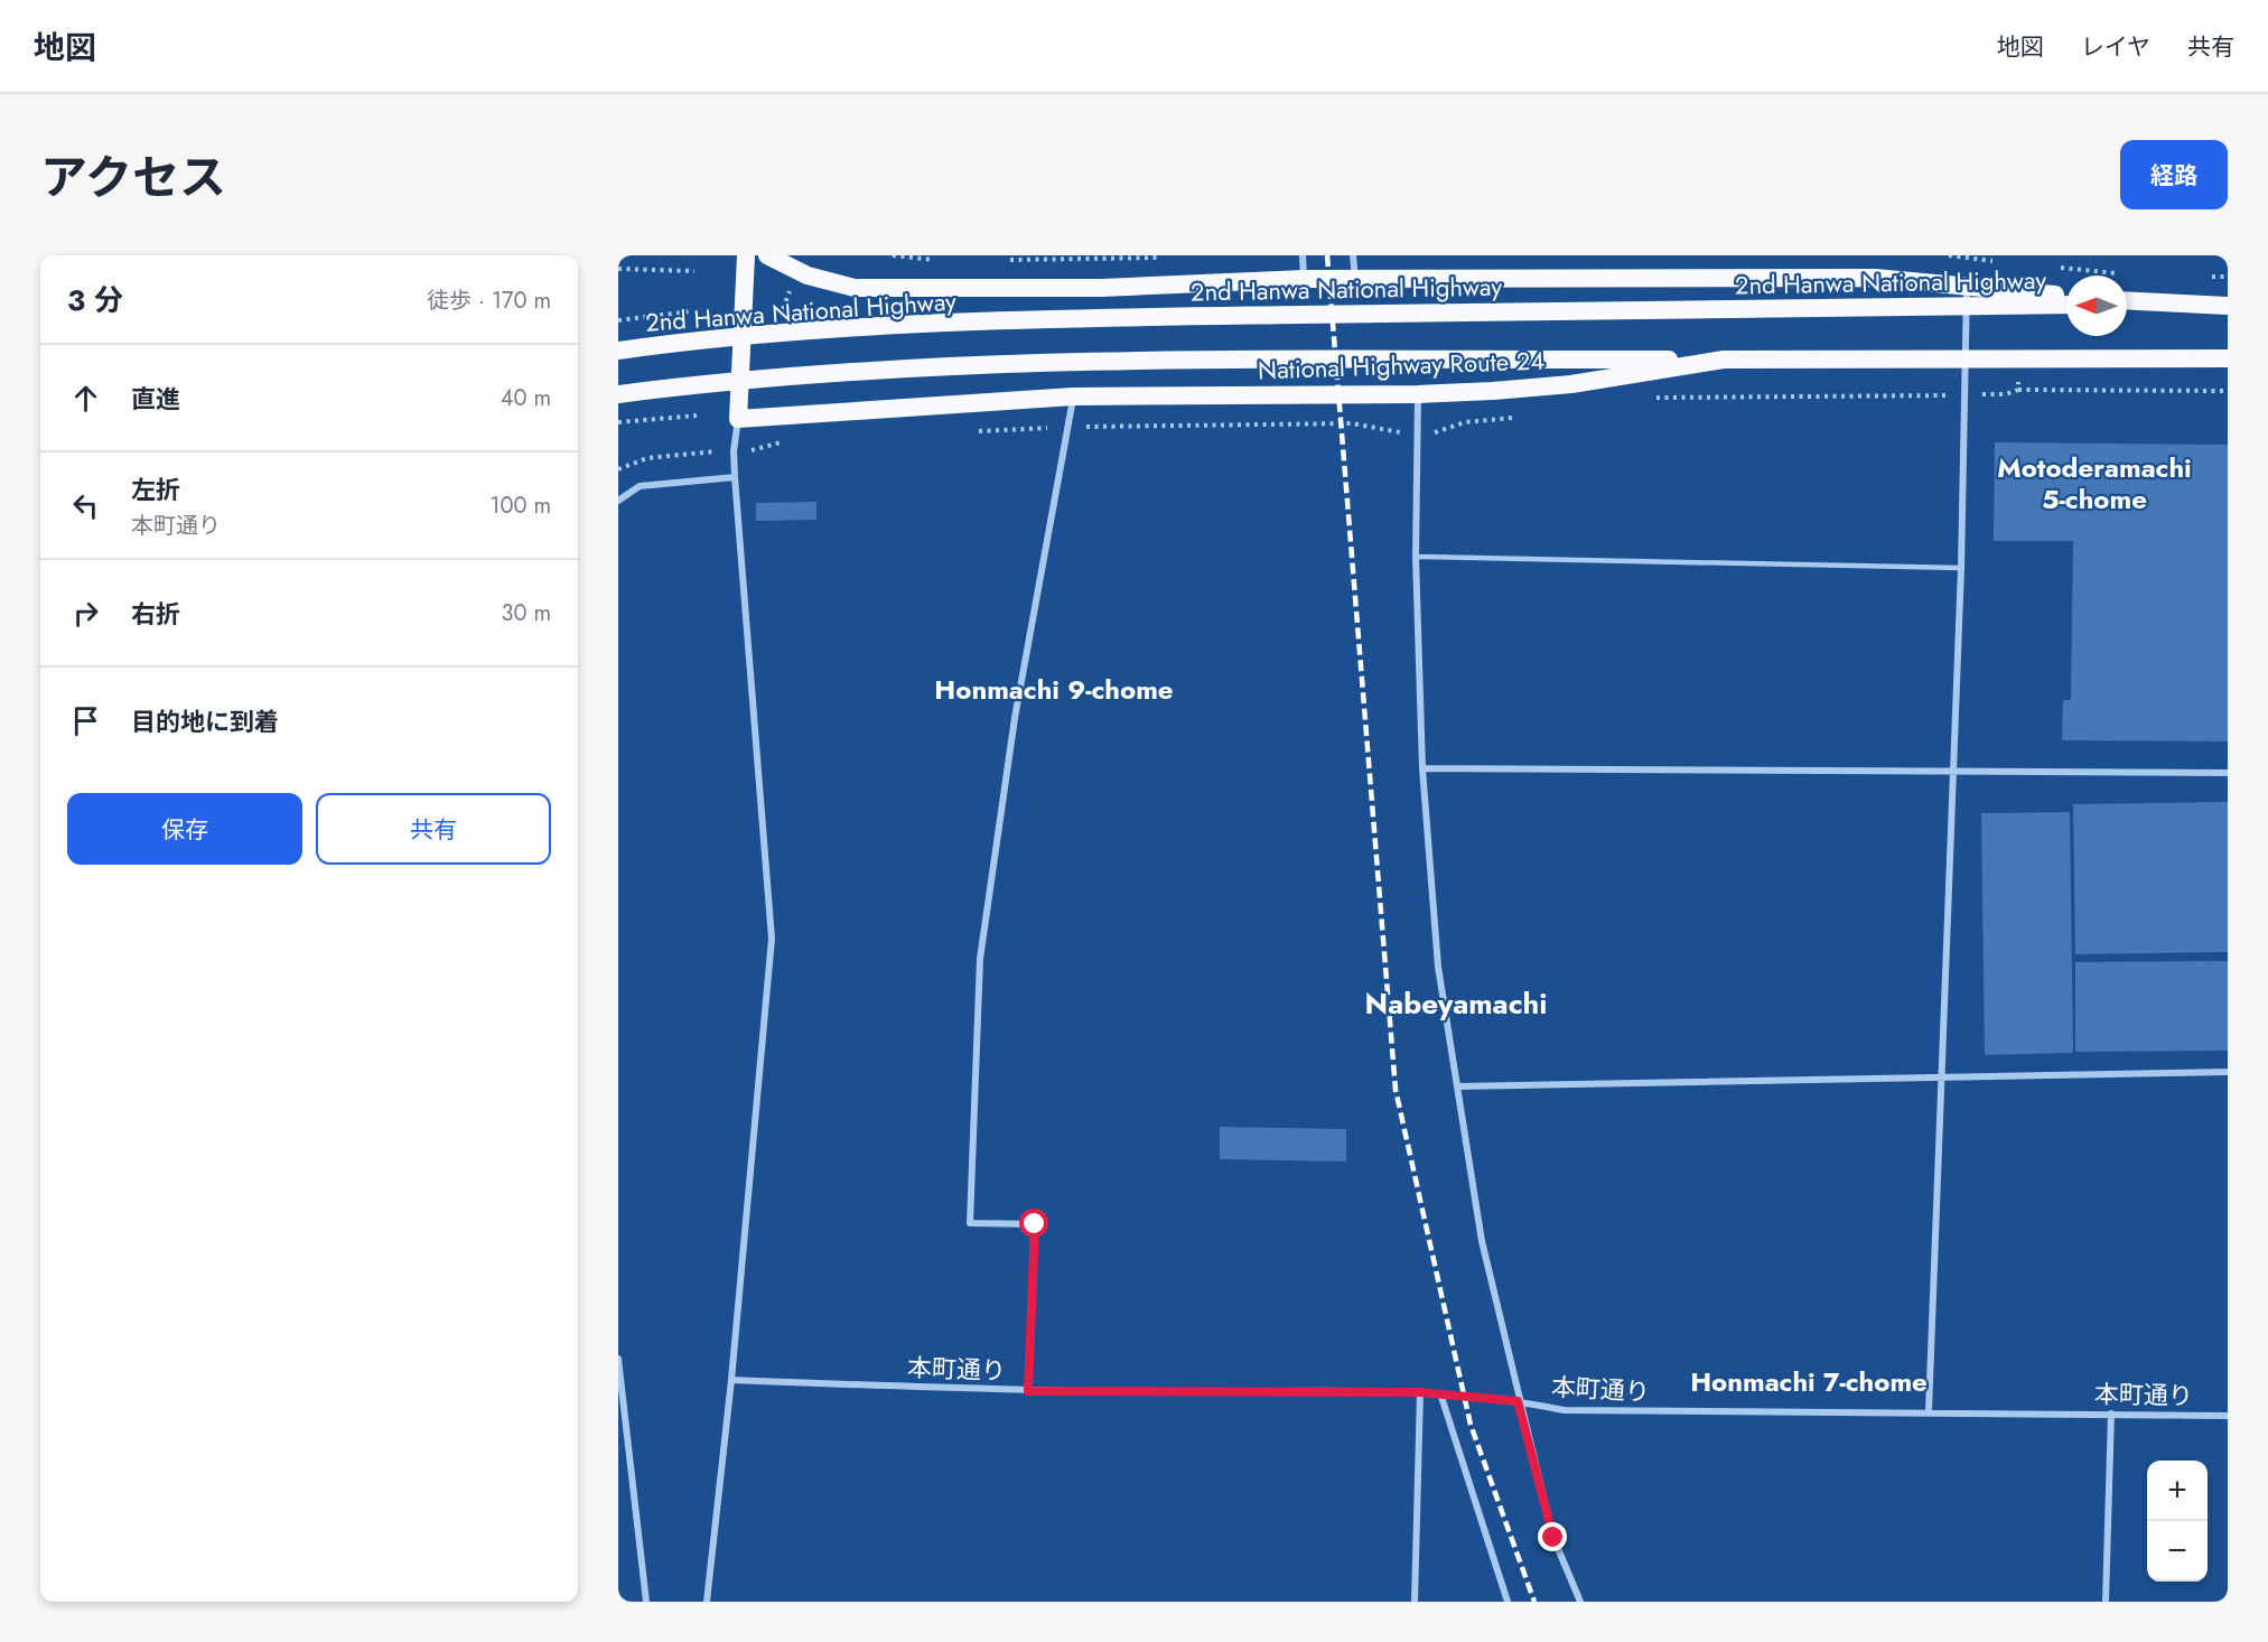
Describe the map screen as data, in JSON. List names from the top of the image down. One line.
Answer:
{"streets":{"highway":["2nd Hanwa National Highway","National Highway Route 24"],"street":["本町通り"]},"districts":["Motoderamachi 5-chome","Honmachi 9-chome","Nabeyamachi","Honmachi 7-chome"],"north":"left","page":{"header":"地図","nav":["地図","レイヤ","共有"],"title":"アクセス","buttons":["経路",["保存","共有"]],"heading":["3 分","徒歩 · 170 m"],"list":[["直進","40 m"],["左折","本町通り","100 m"],["右折","30 m"],"目的地に到着"],"map_buttons":["+","−"]}}
